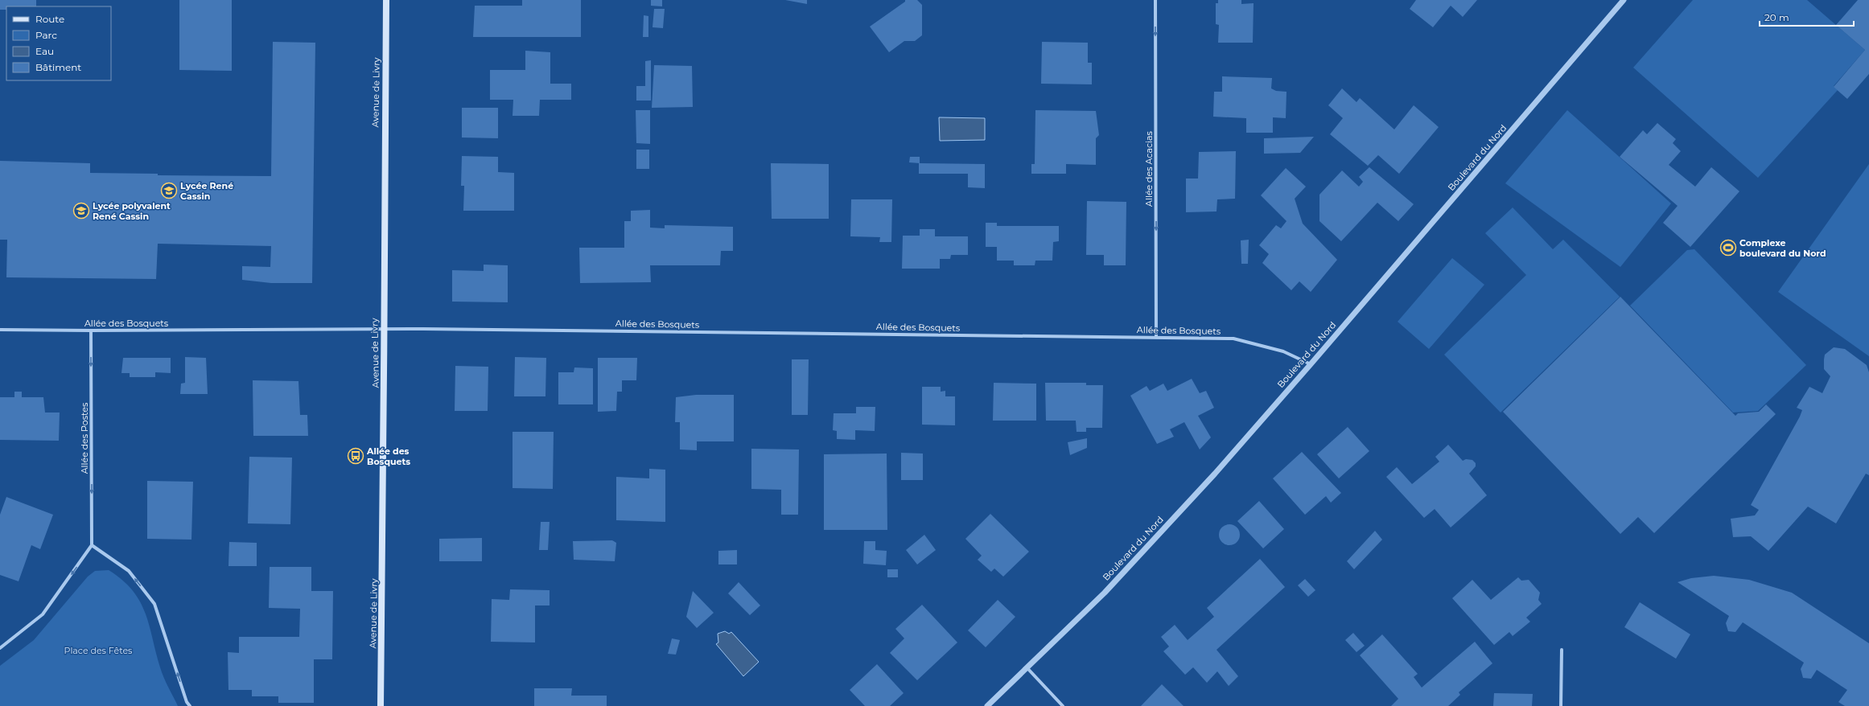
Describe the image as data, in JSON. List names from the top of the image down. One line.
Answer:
{"streets":{"main road":["Avenue de Livry"],"street":["Boulevard du Nord","Allée des Acacias","Allée des Bosquets","Allée des Postes"]},"crossings":[["Avenue de Livry","Allée des Bosquets"],["Boulevard du Nord","Allée des Bosquets"],["Allée des Acacias","Allée des Bosquets"],["Allée des Bosquets","Allée des Postes"]],"one_way":["Allée des Acacias","Allée des Postes"],"parks":["Place des Fêtes"],"places":{"school or university":["Lycée René Cassin","Lycée polyvalent René Cassin"],"sports":["Complexe boulevard du Nord"],"bus stop":["Allée des Bosquets"]},"legend":["Route","Parc","Eau","Bâtiment"],"scale_bar":"20 m"}
